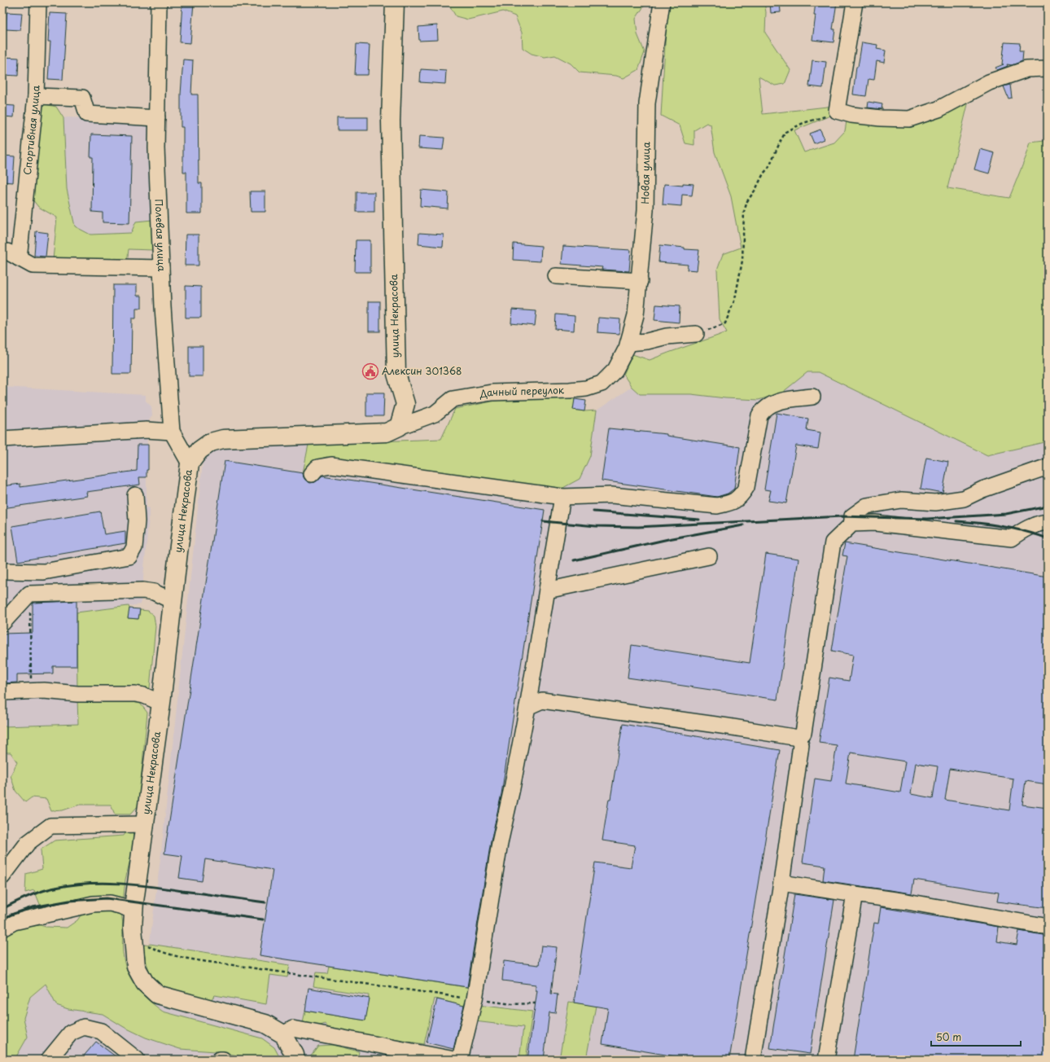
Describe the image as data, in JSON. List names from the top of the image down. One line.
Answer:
{"streets":{"main road":["улица Некрасова"],"street":["Спортивная улица","Новая улица","Полевая улица","Дачный переулок"]},"crossings":[["Новая улица","Дачный переулок"],["Полевая улица","улица Некрасова"],["улица Некрасова","Дачный переулок"]],"places":{"public building":["Алексин 301368"]},"scale_bar":"50 m"}
